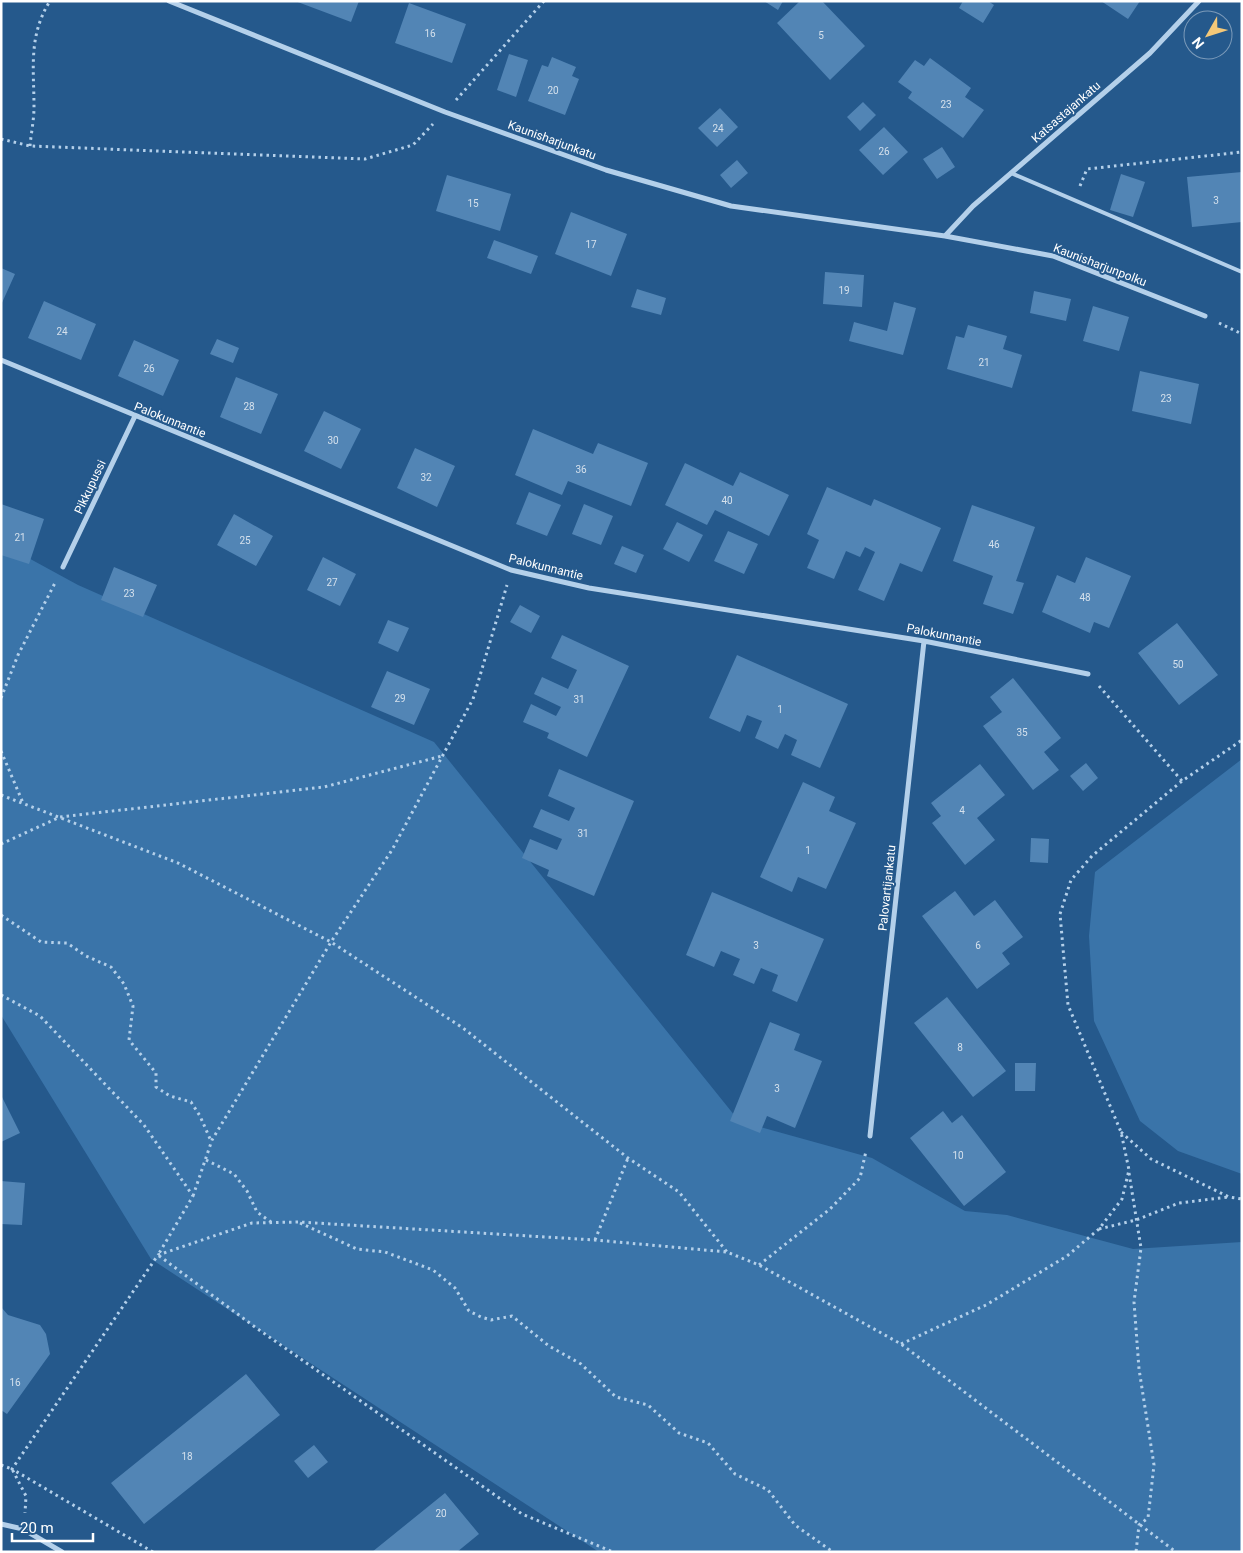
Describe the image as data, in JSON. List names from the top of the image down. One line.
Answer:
{"streets":{"street":["Katsastajankatu","Kaunisharjunkatu","Kaunisharjunpolku","Palokunnantie","Pikkupussi","Palovartijankatu"]},"crossings":[["Katsastajankatu","Kaunisharjunkatu"],["Katsastajankatu","Kaunisharjunpolku"],["Kaunisharjunkatu","Kaunisharjunpolku"],["Palokunnantie","Pikkupussi"],["Palokunnantie","Palovartijankatu"]],"house_numbers":["16","5","20","23","24","26","3","15","17","19","24","21","26","23","28","30","36","32","40","21","25","46","27","23","48","50","29","31","1","35","4","31","1","3","6","8","3","10","16","18","20"],"scale_bar":"20 m","north":"bottom left"}
